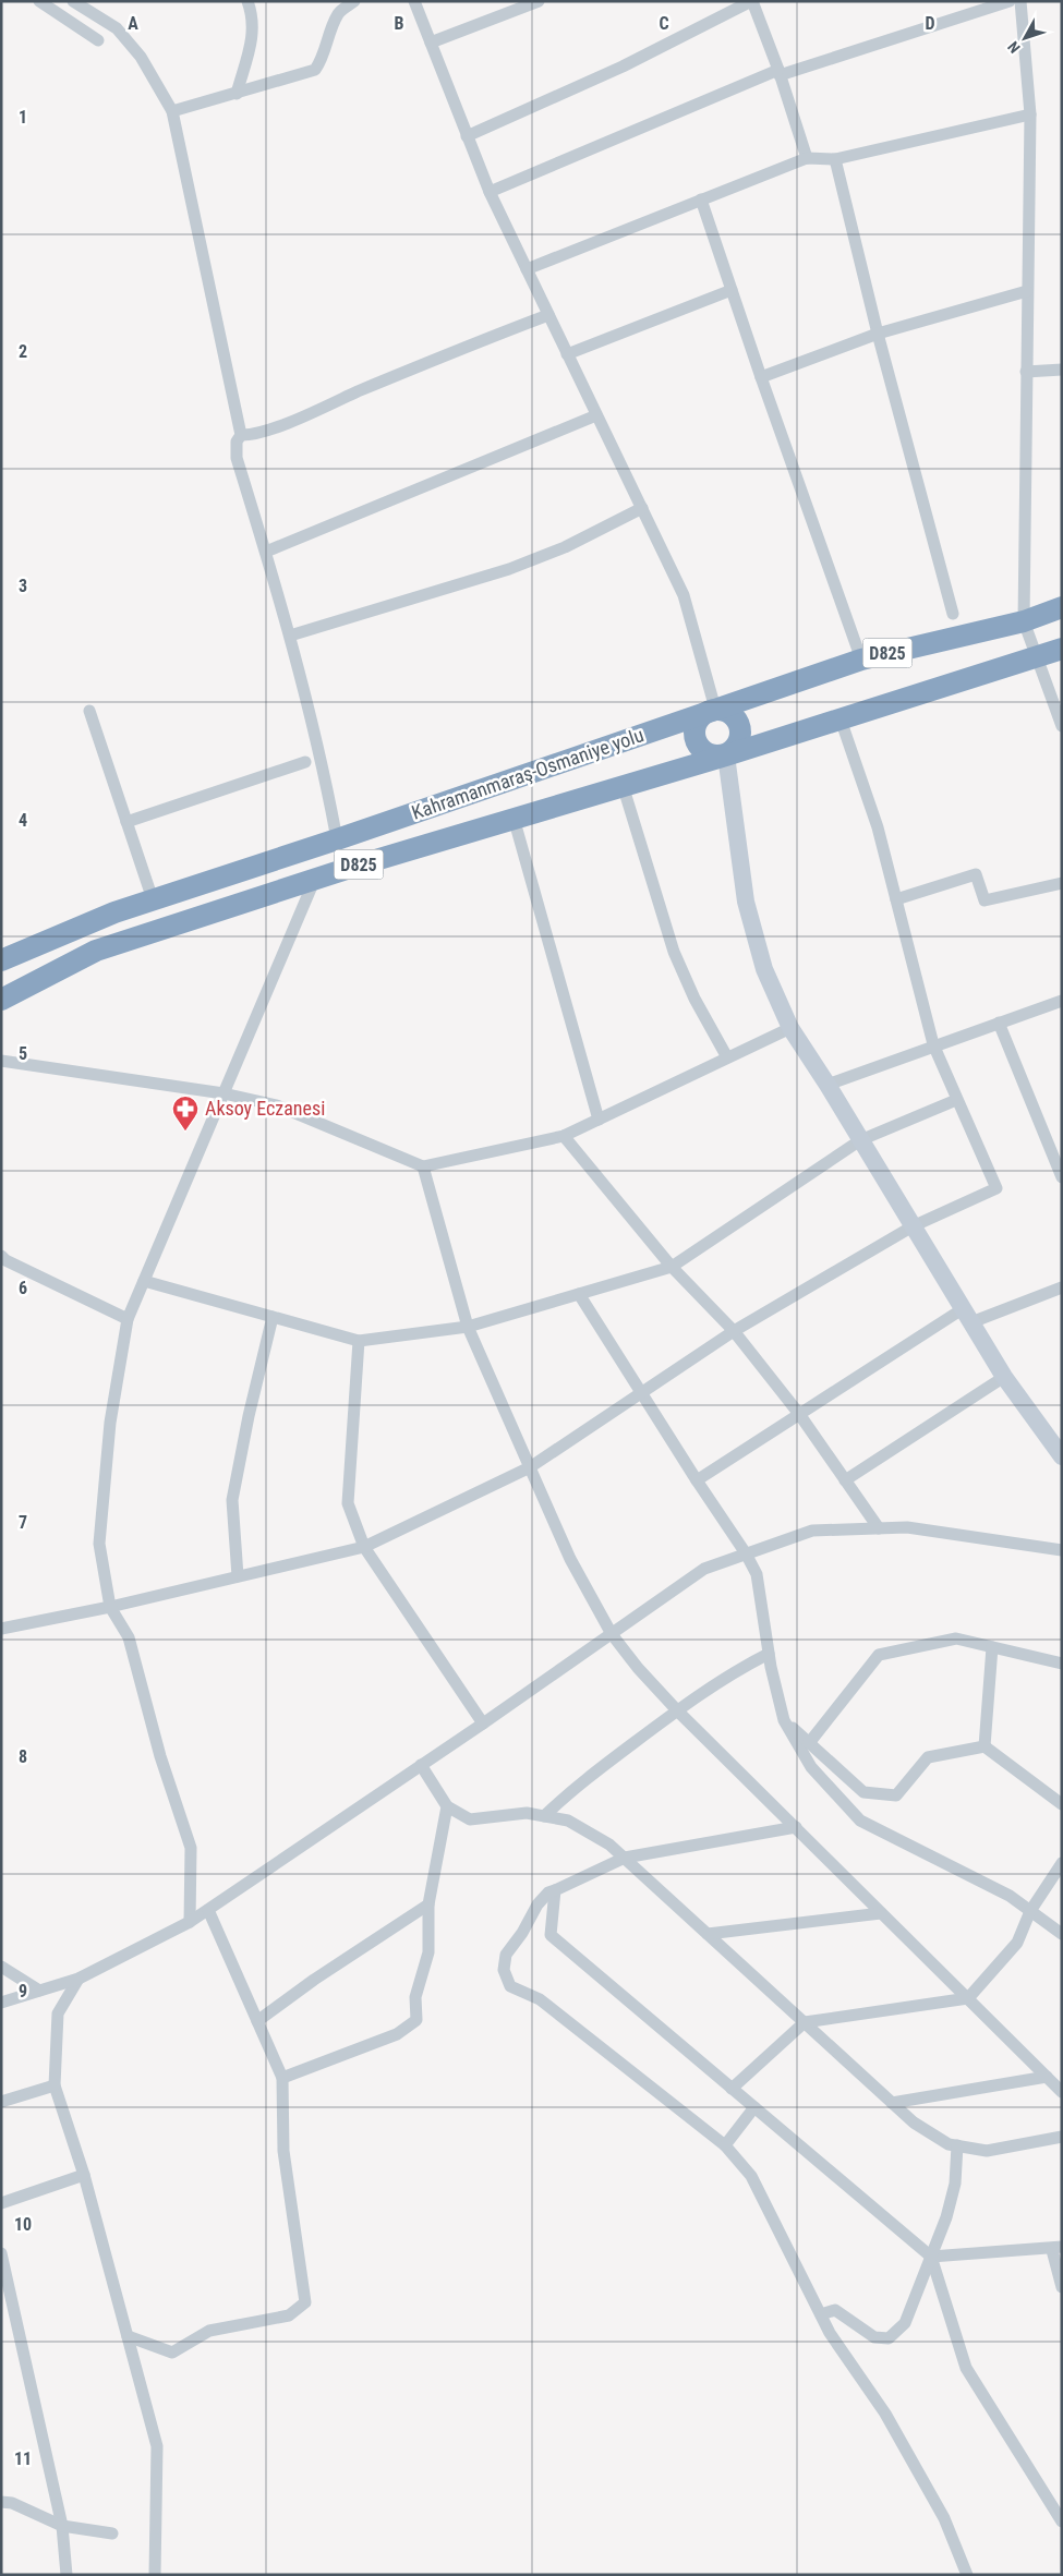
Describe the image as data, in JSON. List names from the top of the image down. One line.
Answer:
{"streets":{"highway":["D825","Kahramanmaraş-Osmaniye yolu"]},"places":{"pharmacy":["Aksoy Eczanesi"]},"north":"bottom left","grid":{"columns":["A","B","C","D"],"rows":["1","2","3","4","5","6","7","8","9","10","11"]}}
